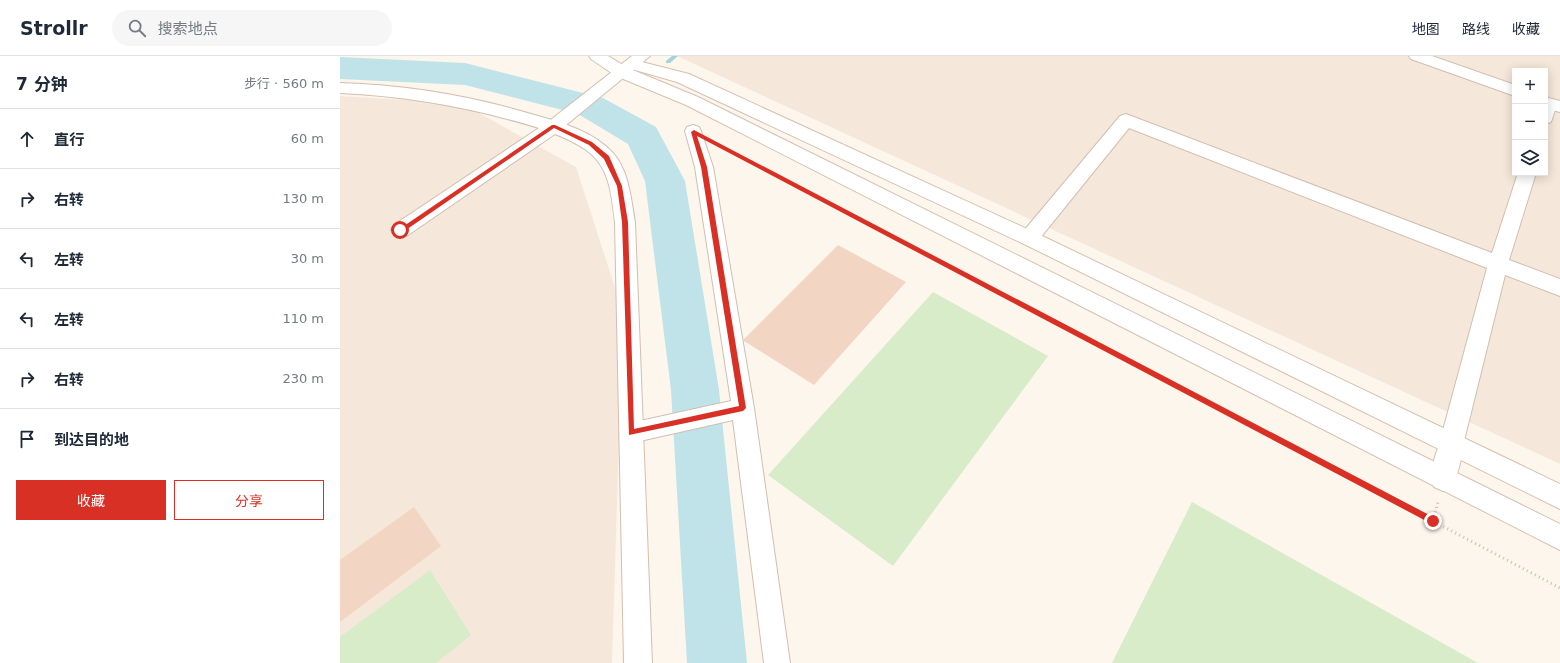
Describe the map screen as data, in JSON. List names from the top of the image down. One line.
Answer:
{"page":{"header":"Strollr","search":"搜索地点","nav":["地图","路线","收藏"],"heading":["7 分钟","步行 · 560 m"],"map_buttons":["+","−"],"list":[["直行","60 m"],["右转","130 m"],["左转","30 m"],["左转","110 m"],["右转","230 m"],"到达目的地"],"buttons":["收藏","分享"]}}
